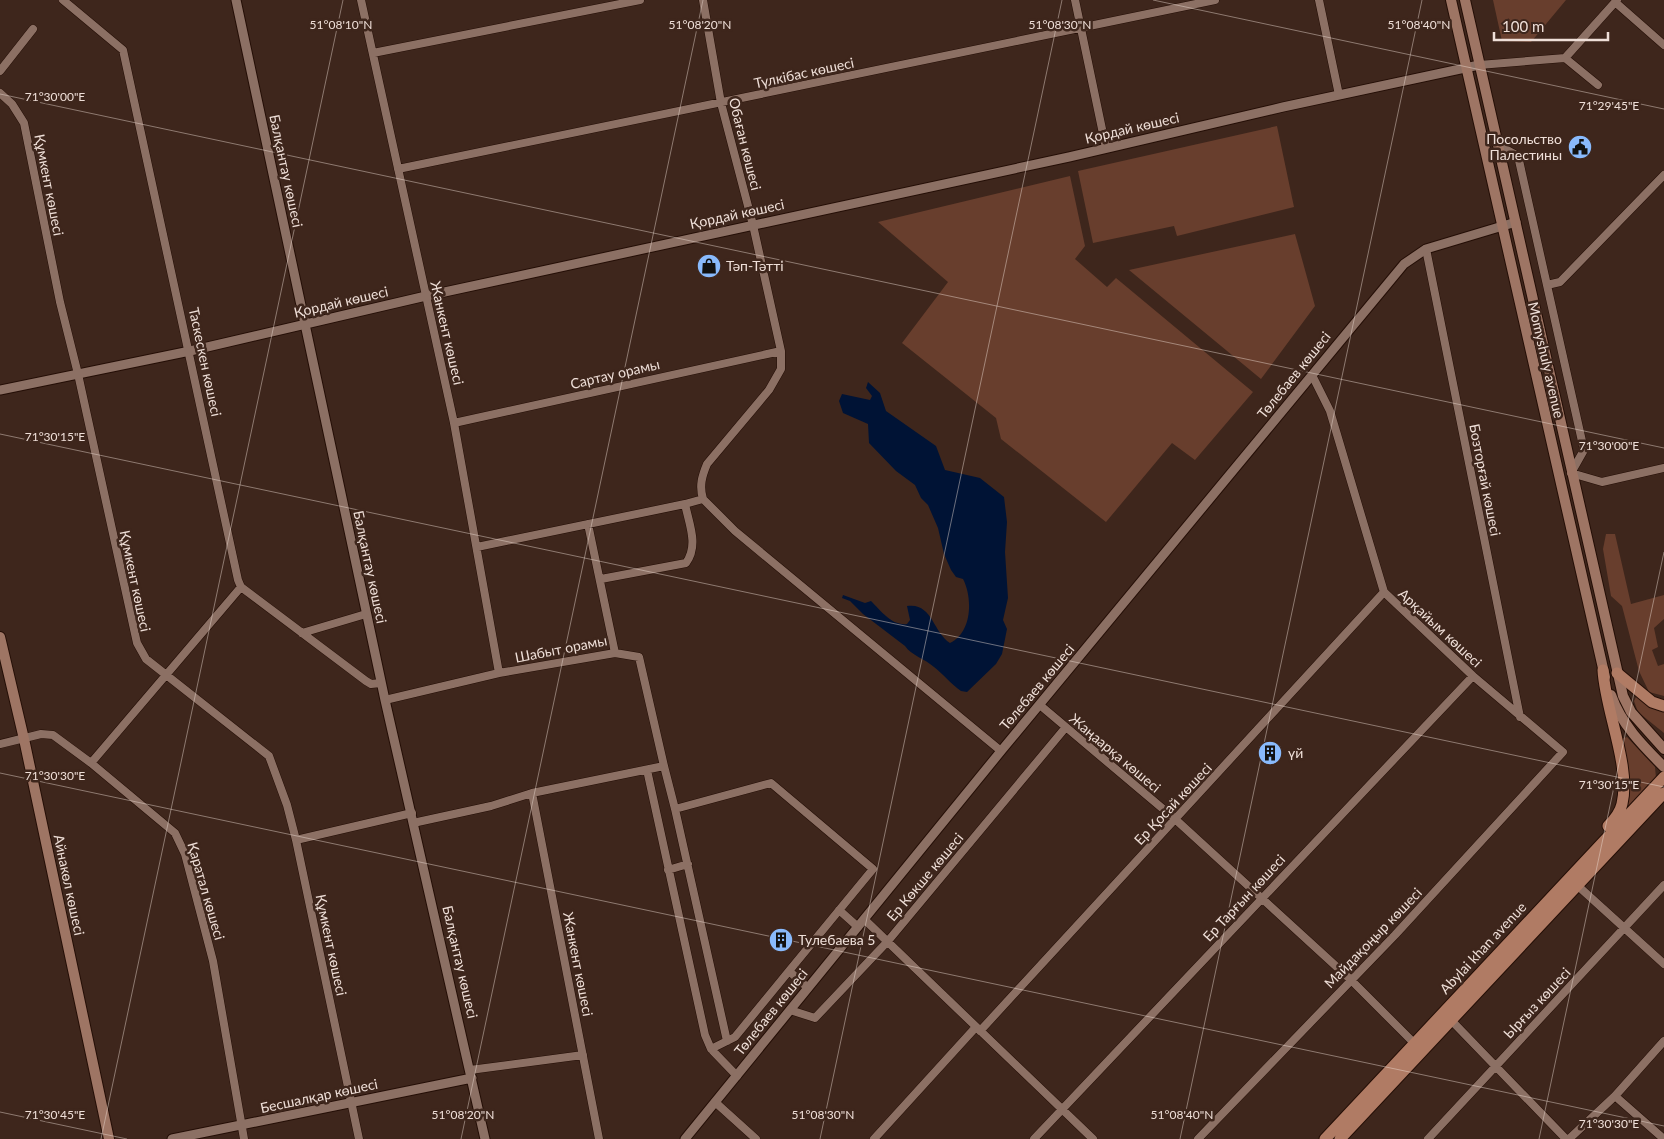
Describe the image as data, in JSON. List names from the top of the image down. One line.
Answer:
{"streets":{"main road":["Momyshuly avenue","Айнакөл көшесі","Abylai khan avenue"],"street":["Түлкібас көшесі","Қордай көшесі","Обаған көшесі","Балқантау көшесі","Құмкент көшесі","Жанкент көшесі","Таскескен көшесі","Сартау орамы","Төлебаев көшесі","Бозторғай көшесі","Арқайым көшесі","Шабыт орамы","Жаңаарқа көшесі","Ер Қосай көшесі","Ер Көкше көшесі","Қаратал көшесі","Ер Тарғын көшесі","Майдақоңыр көшесі","Ырғыз көшесі","Бесшалқар көшесі"]},"crossings":[["Түлкібас көшесі","Обаған көшесі"],["Түлкібас көшесі","Жанкент көшесі"],["Қордай көшесі","Обаған көшесі"],["Қордай көшесі","Балқантау көшесі"],["Қордай көшесі","Құмкент көшесі"],["Қордай көшесі","Жанкент көшесі"],["Қордай көшесі","Momyshuly avenue"],["Қордай көшесі","Таскескен көшесі"],["Обаған көшесі","Сартау орамы"],["Балқантау көшесі","Шабыт орамы"],["Балқантау көшесі","Бесшалқар көшесі"],["Құмкент көшесі","Бесшалқар көшесі"],["Жанкент көшесі","Сартау орамы"],["Жанкент көшесі","Шабыт орамы"],["Төлебаев көшесі","Бозторғай көшесі"],["Төлебаев көшесі","Арқайым көшесі"],["Төлебаев көшесі","Жаңаарқа көшесі"],["Төлебаев көшесі","Ер Көкше көшесі"],["Бозторғай көшесі","Арқайым көшесі"],["Арқайым көшесі","Ер Қосай көшесі"],["Арқайым көшесі","Ер Тарғын көшесі"],["Арқайым көшесі","Майдақоңыр көшесі"],["Жаңаарқа көшесі","Ер Қосай көшесі"],["Жаңаарқа көшесі","Ер Көкше көшесі"],["Жаңаарқа көшесі","Ер Тарғын көшесі"],["Жаңаарқа көшесі","Майдақоңыр көшесі"],["Жаңаарқа көшесі","Abylai khan avenue"],["Айнакөл көшесі","Қаратал көшесі"],["Қаратал көшесі","Бесшалқар көшесі"]],"places":{"public building":["Посольство Палестины"],"shop":["Тәп-Тәтті"],"building":["үй","Тулебаева 5"]},"scale_bar":"100 m","coordinates":["51°08'10\"N","51°08'20\"N","51°08'30\"N","51°08'40\"N","71°30'00\"E","71°29'45\"E","71°30'15\"E","71°30'30\"E","71°30'45\"E"]}
